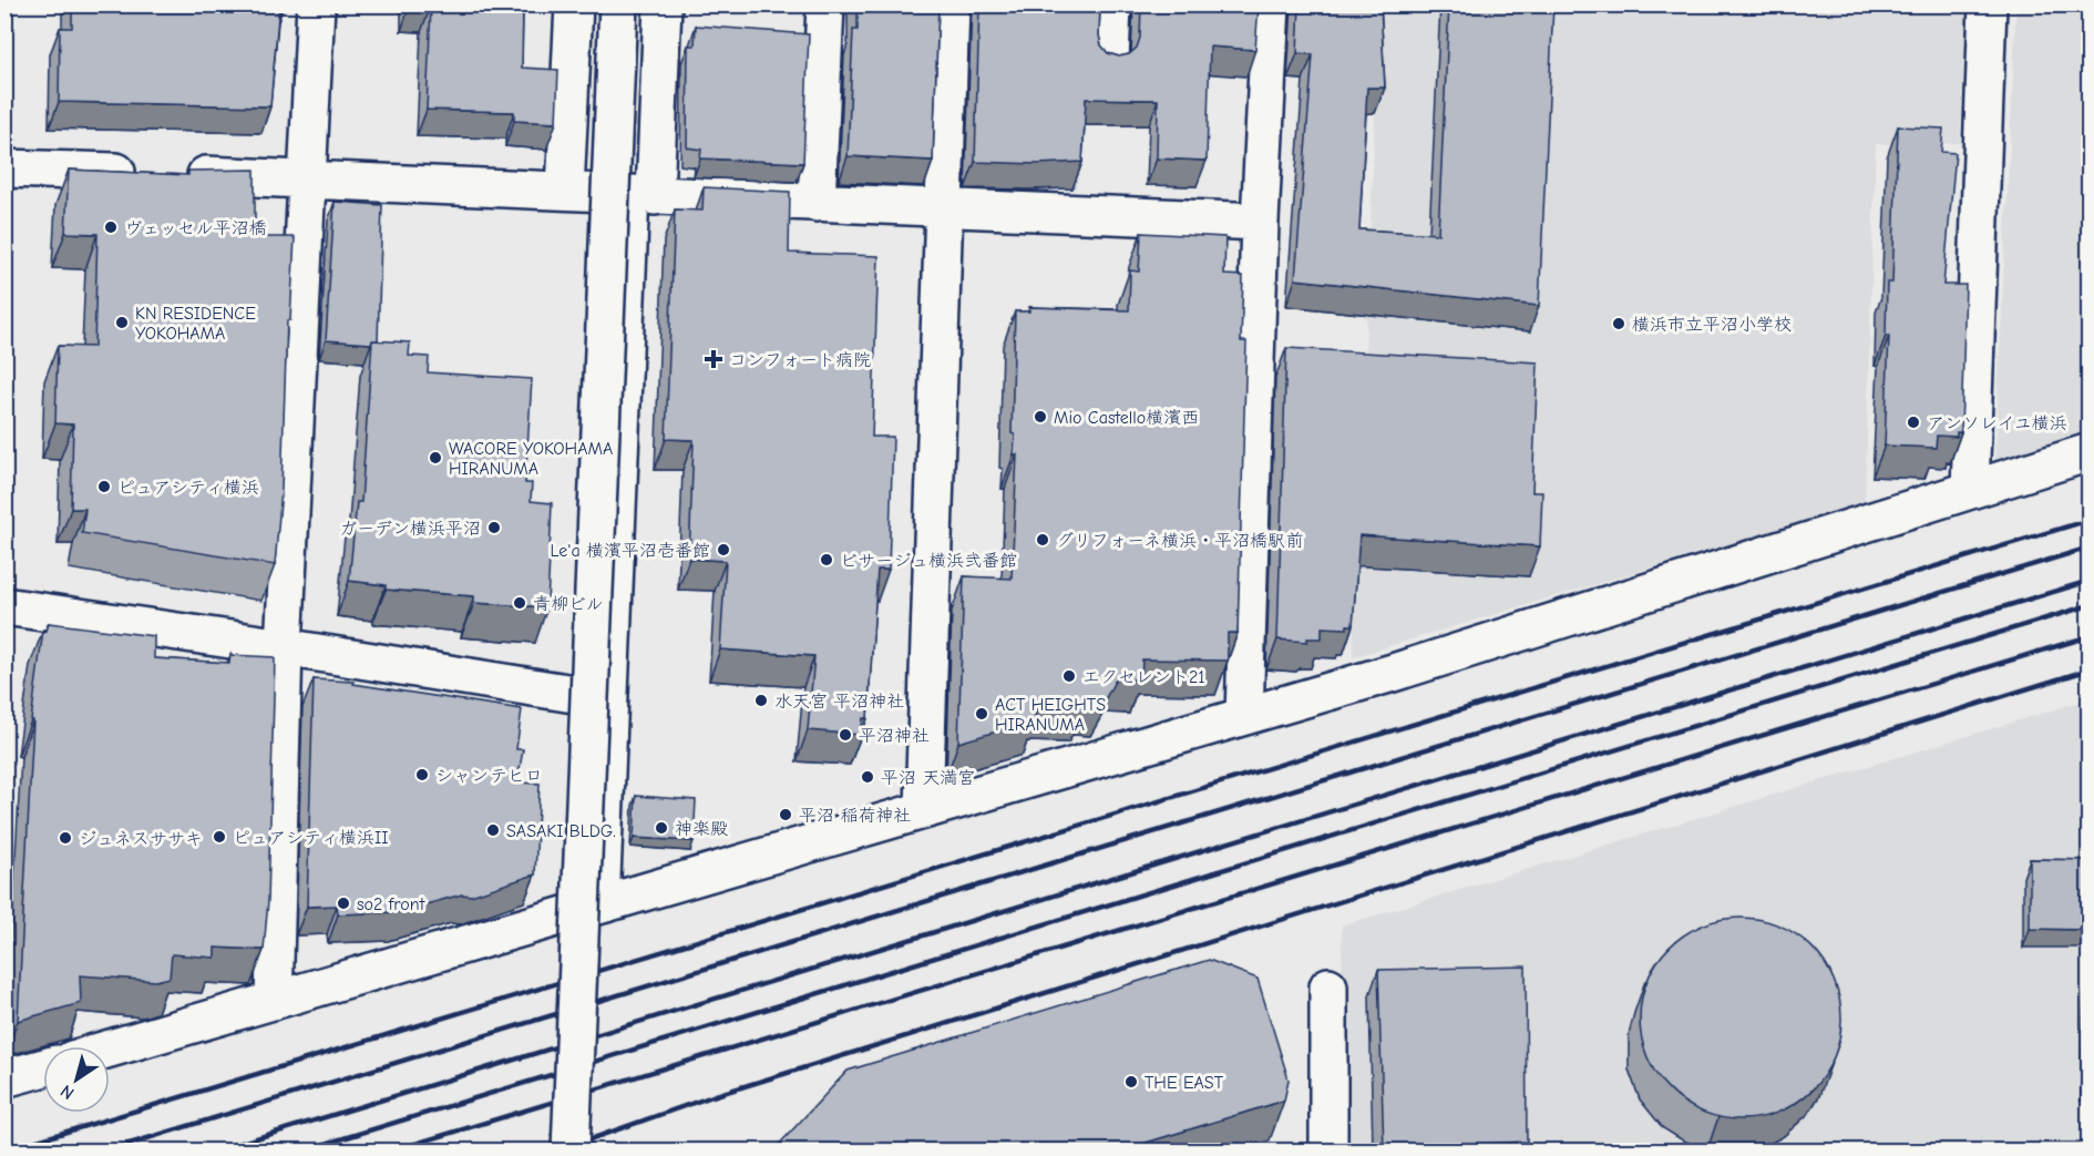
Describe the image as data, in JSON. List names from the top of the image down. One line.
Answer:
{"places":{"other":["ヴェッセル平沼橋","KN RESIDENCE YOKOHAMA","横浜市立平沼小学校","Mio Castello横濱西","アンソレイユ横浜","WACORE YOKOHAMA HIRANUMA","ピュアシティ横浜","ガーデン横浜平沼","グリフォーネ横浜・平沼橋駅前","Le'a 横濱平沼壱番館","ビサージュ横浜弐番館","青柳ビル","エクセレント21","水天宮 平沼神社","ACT HEIGHTS HIRANUMA","平沼神社","シャンテヒロ","平沼 天満宮","平沼 稲荷神社","神楽殿","SASAKI BLDG.","ピュアシティ横浜II","ジュネスササキ","so2 front","THE EAST"],"health":["コンフォート病院"]},"north":"bottom left"}
